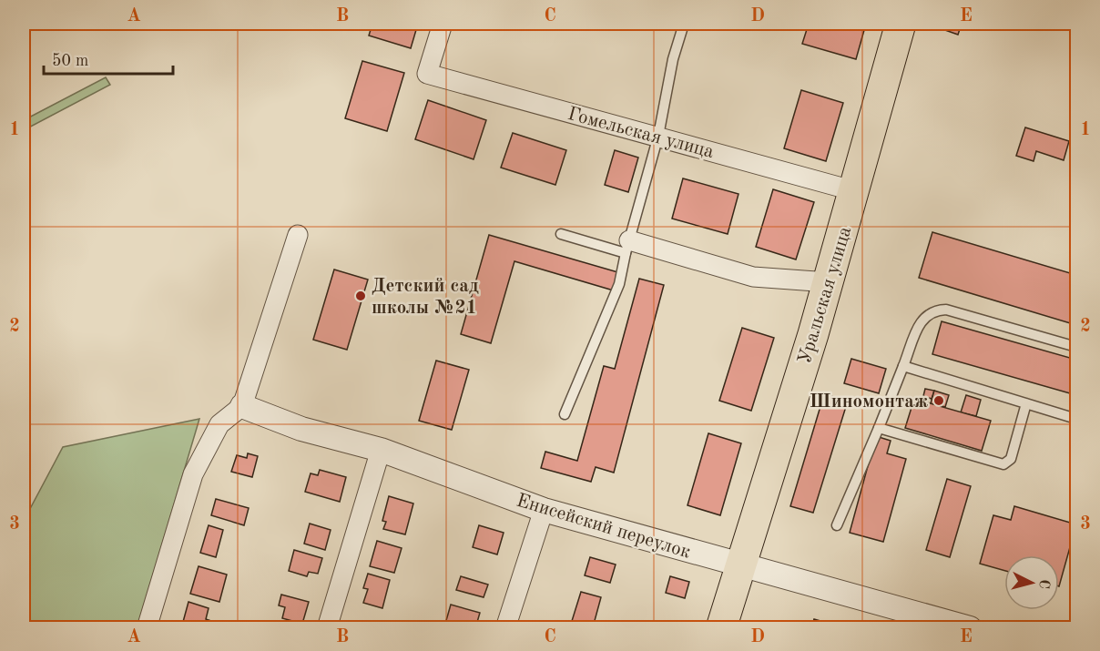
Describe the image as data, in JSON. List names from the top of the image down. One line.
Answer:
{"streets":{"main road":["Уральская улица"],"street":["Гомельская улица","Енисейский переулок"]},"crossings":[["Гомельская улица","Уральская улица"],["Уральская улица","Енисейский переулок"]],"places":["Детский сад школы №21","Шиномонтаж"],"scale_bar":"50 m","north":"right","grid":{"columns":["A","B","C","D","E"],"rows":["1","2","3"]}}
